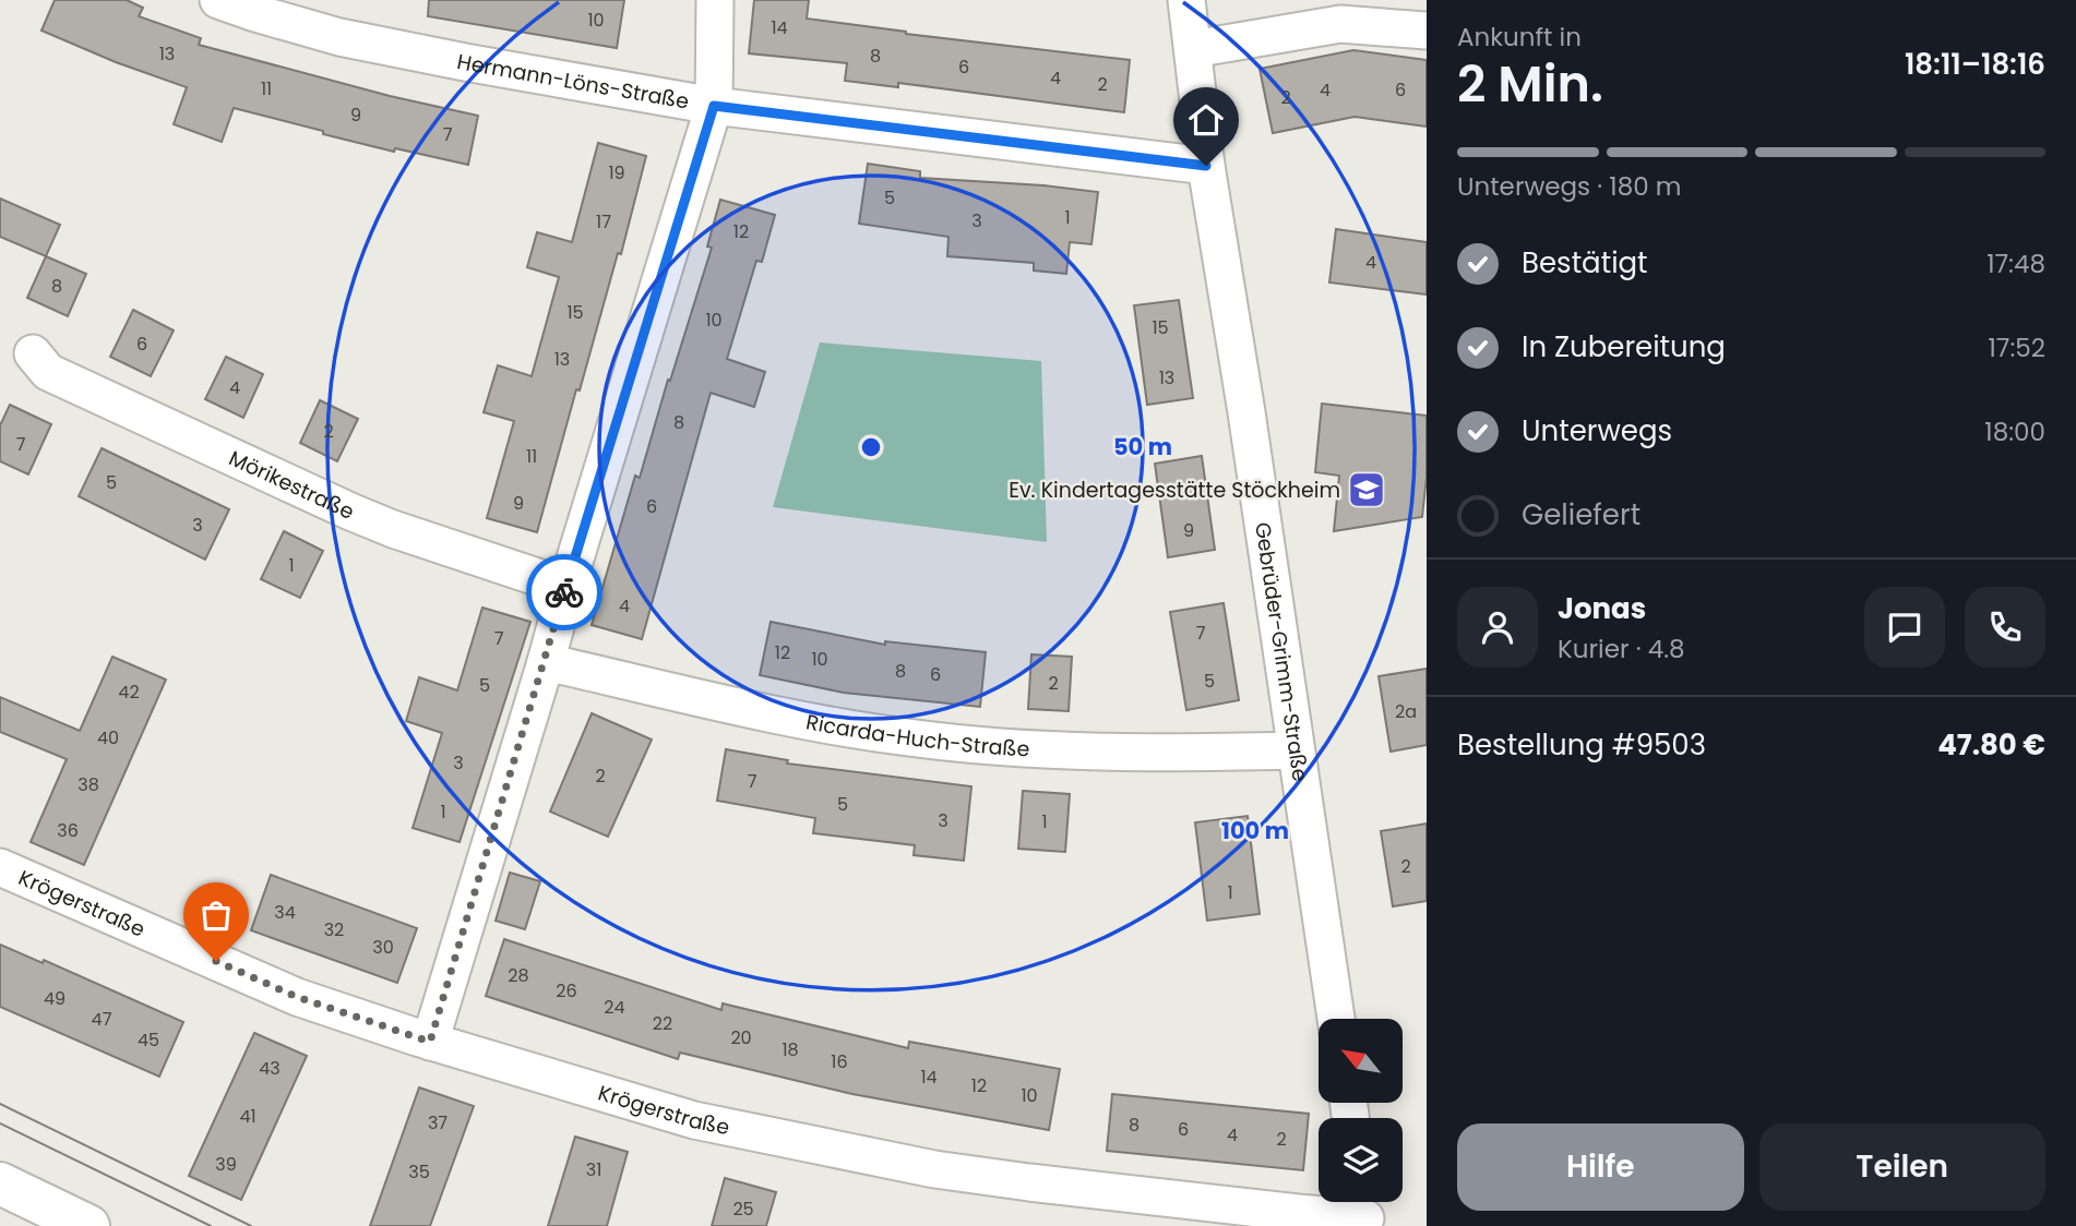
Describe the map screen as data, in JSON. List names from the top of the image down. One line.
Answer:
{"streets":{"street":["Hermann-Löns-Straße","Mörikestraße","Gebrüder-Grimm-Straße","Ricarda-Huch-Straße","Krögerstraße"]},"crossings":[["Hermann-Löns-Straße","Gebrüder-Grimm-Straße"],["Gebrüder-Grimm-Straße","Ricarda-Huch-Straße"]],"places":{"school or university":["Ev. Kindertagesstätte Stöckheim"]},"house_numbers":["10","14","13","8","6","4","2","11","4","6","2","9","7","19","5","1","3","17","12","4","8","15","10","15","6","13","13","4","8","2","7","11","5","9","6","3","9","1","4","7","7","12","10","8","6","5","2","5","42","2a","40","3","2","7","38","5","1","3","1","36","2","1","34","32","30","28","26","49","24","47","22","20","45","18","16","43","14","12","10","41","37","8","6","4","2","39","31","35","25"],"north":"top left","page":{"heading":["2 Min.","Ankunft in","18:11–18:16"],"panel":["Jonas","Kurier · 4.8","Bestellung #9503","47.80 €"],"bar":"Unterwegs · 180 m","list":[["Bestätigt","17:48"],["In Zubereitung","17:52"],["Unterwegs","18:00"],"Geliefert"],"buttons":["Hilfe","Teilen"]},"rings":["50 m","100 m"]}
